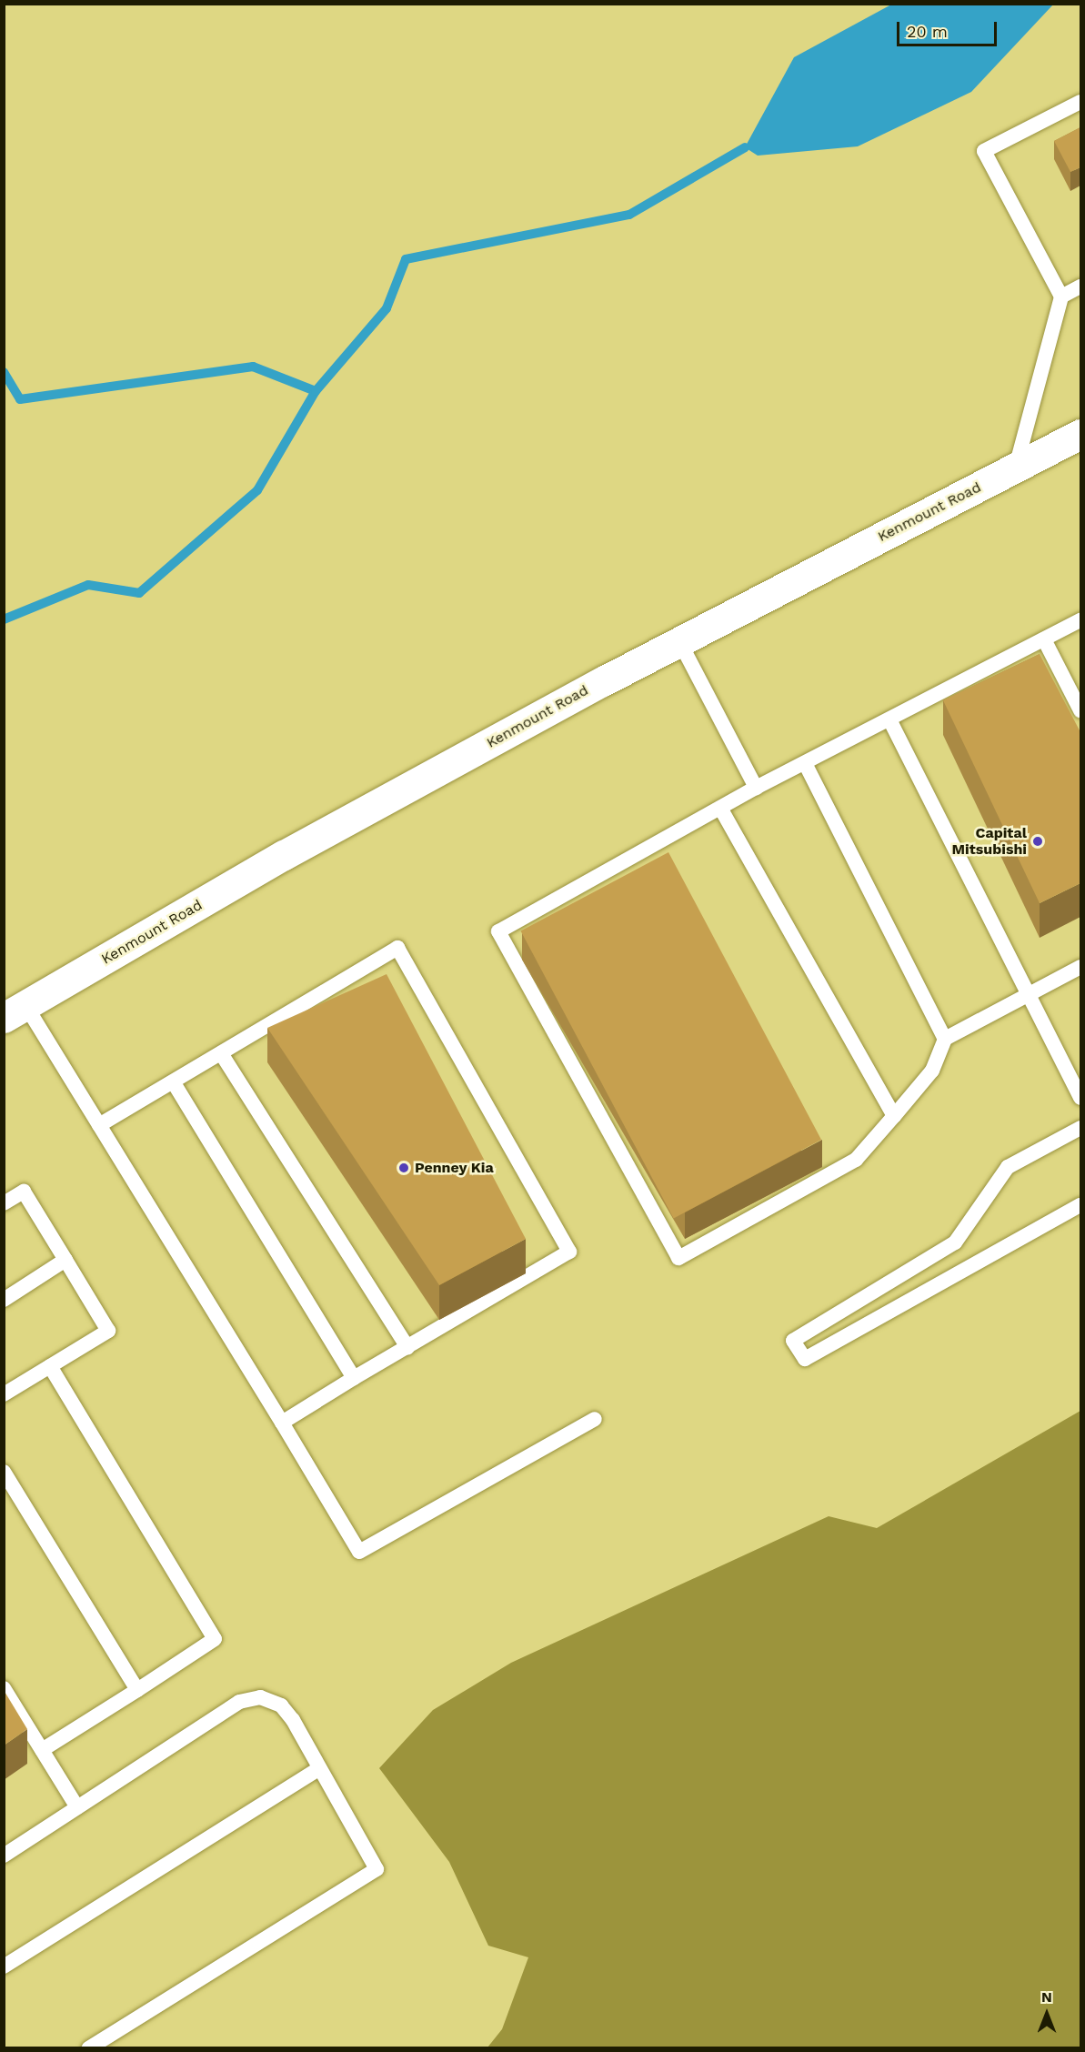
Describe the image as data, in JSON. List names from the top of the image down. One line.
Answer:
{"streets":{"main road":["Kenmount Road"]},"places":["Capital Mitsubishi","Penney Kia"],"scale_bar":"20 m","north":"top"}
